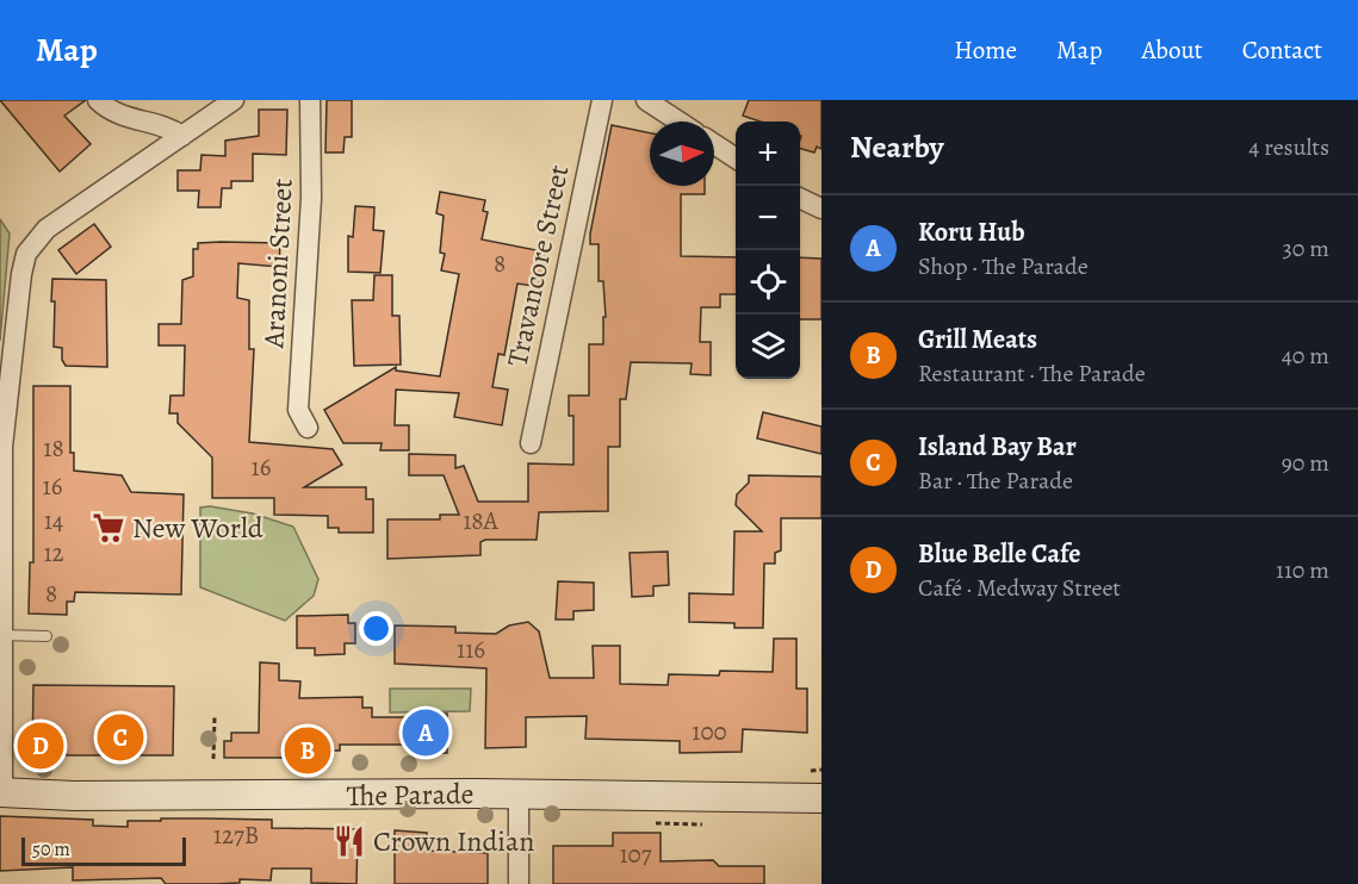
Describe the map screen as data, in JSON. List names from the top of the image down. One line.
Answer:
{"streets":{"main road":["The Parade"],"street":["Aranoni Street","Travancore Street"]},"places":{"supermarket":["New World"],"restaurant":["Crown Indian"]},"house_numbers":["8","18","16","16","14","18A","12","8","116","100","127B","107"],"scale_bar":"50 m","north":"right","page":{"header":"Map","nav":["Home","Map","About","Contact"],"heading":["Nearby","4 results"],"map_buttons":["+","−"],"list":[{"mark":"A","name":"Koru Hub","note":"Shop · The Parade","value":"30 m"},{"mark":"B","name":"Grill Meats","note":"Restaurant · The Parade","value":"40 m"},{"mark":"C","name":"Island Bay Bar","note":"Bar · The Parade","value":"90 m"},{"mark":"D","name":"Blue Belle Cafe","note":"Café · Medway Street","value":"110 m"}],"pins":["A","C","D","B"],"scale":"50 m"}}
